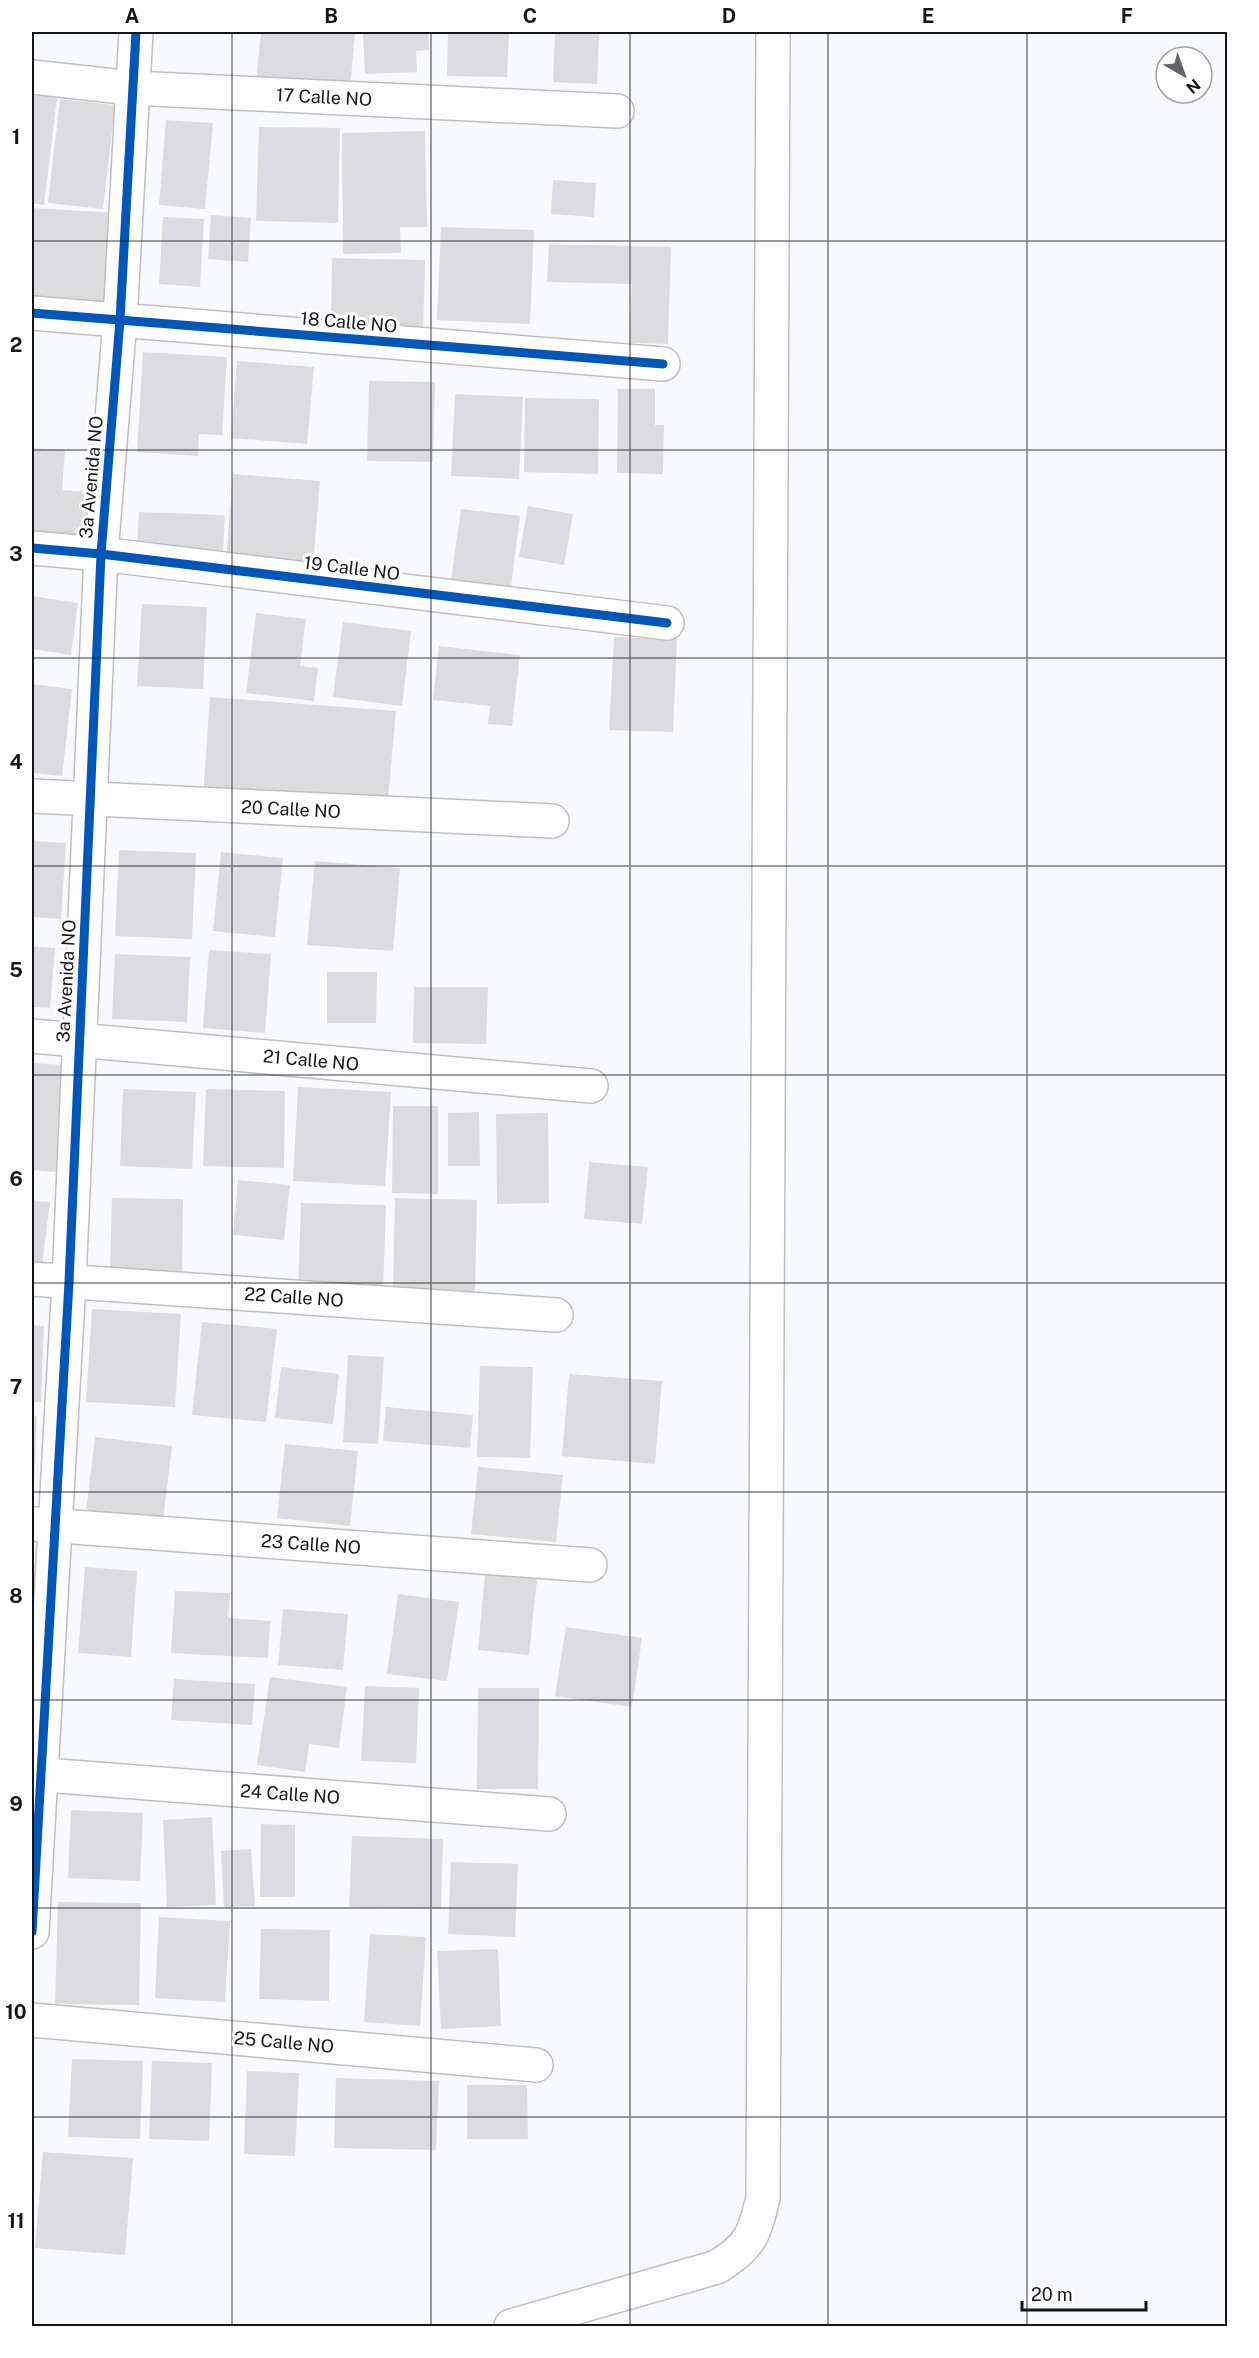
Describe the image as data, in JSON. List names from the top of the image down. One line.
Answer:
{"streets":{"street":["17 Calle NO","18 Calle NO","3a Avenida NO","19 Calle NO","20 Calle NO","21 Calle NO","22 Calle NO","23 Calle NO","24 Calle NO","25 Calle NO"]},"crossings":[["17 Calle NO","3a Avenida NO"],["18 Calle NO","3a Avenida NO"],["3a Avenida NO","19 Calle NO"],["3a Avenida NO","20 Calle NO"],["3a Avenida NO","21 Calle NO"],["3a Avenida NO","22 Calle NO"],["3a Avenida NO","23 Calle NO"],["3a Avenida NO","24 Calle NO"]],"scale_bar":"20 m","north":"bottom right","grid":{"columns":["A","B","C","D","E","F"],"rows":["1","2","3","4","5","6","7","8","9","10","11"]}}
